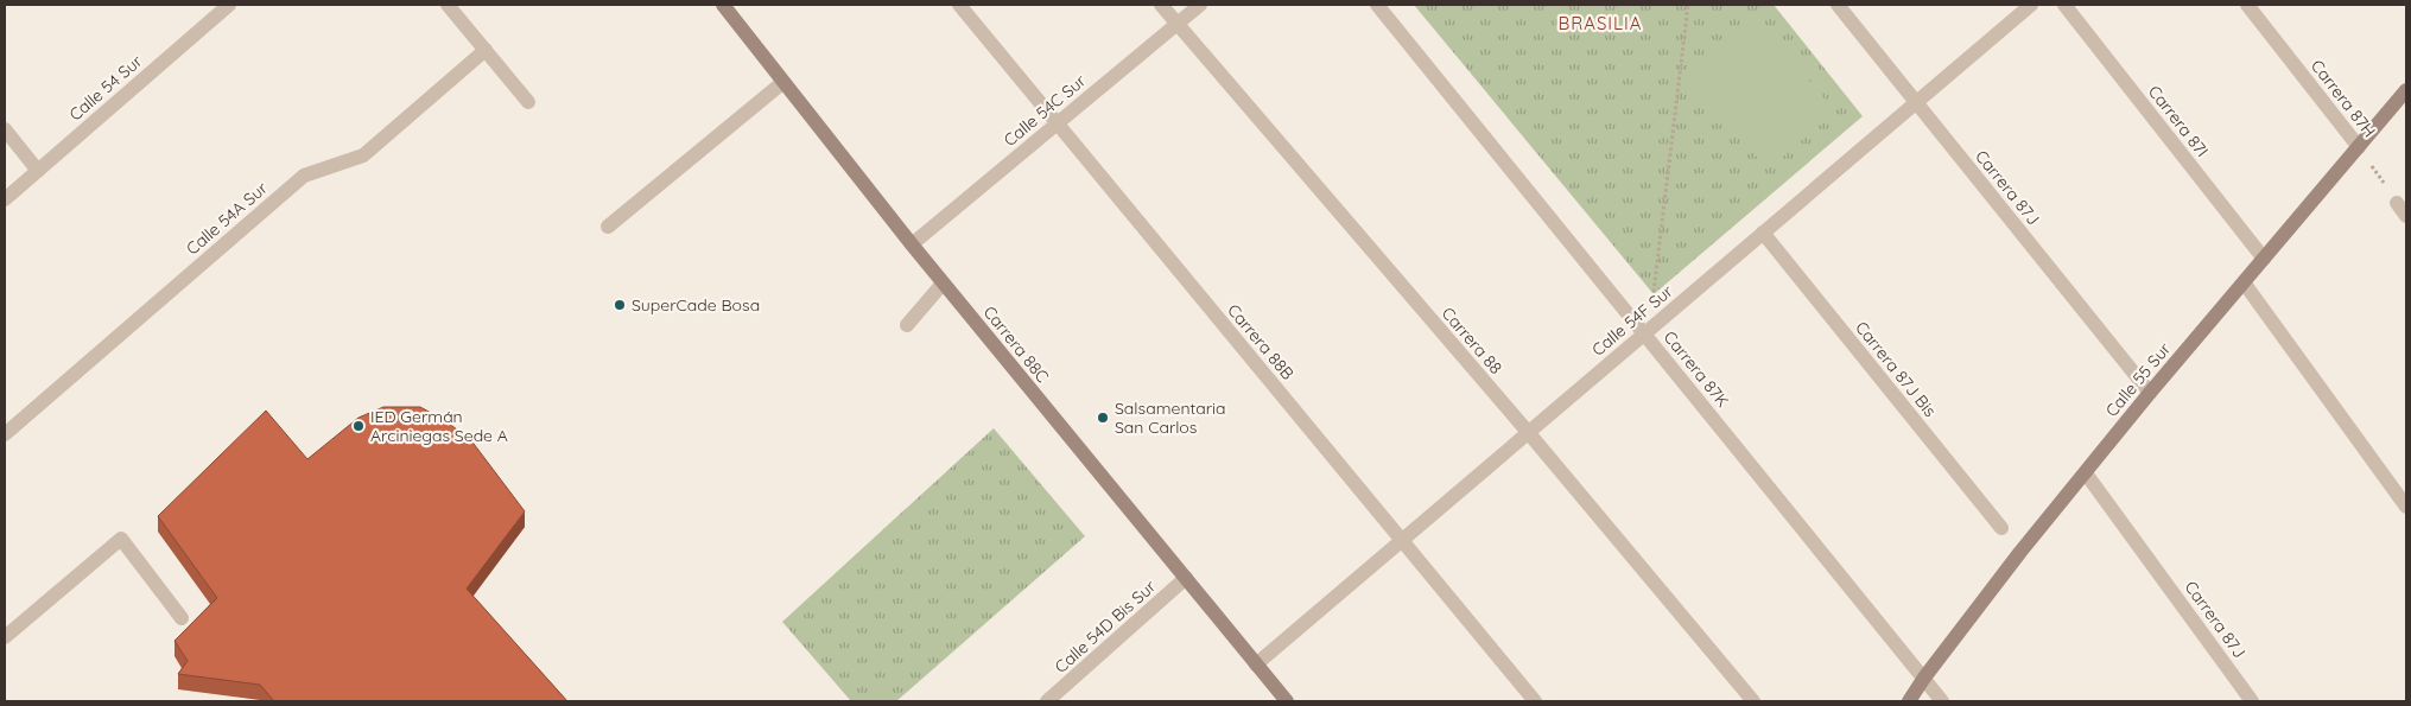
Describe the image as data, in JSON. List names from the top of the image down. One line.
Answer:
{"streets":{"street":["Calle 54 Sur","Carrera 87H","Calle 54C Sur","Carrera 87I","Carrera 87J","Calle 54A Sur","Calle 54F Sur","Carrera 88","Carrera 88B","Carrera 88C","Carrera 87K","Carrera 87J Bis","Calle 55 Sur","Calle 54D Bis Sur"]},"crossings":[["Carrera 87H","Calle 55 Sur"],["Calle 54C Sur","Carrera 88"],["Calle 54C Sur","Carrera 88B"],["Calle 54C Sur","Carrera 88C"],["Carrera 87I","Calle 55 Sur"],["Carrera 87J","Calle 54F Sur"],["Carrera 87J","Calle 55 Sur"],["Calle 54F Sur","Carrera 88"],["Calle 54F Sur","Carrera 88B"],["Calle 54F Sur","Carrera 88C"],["Calle 54F Sur","Carrera 87K"],["Calle 54F Sur","Carrera 87J Bis"],["Carrera 88C","Calle 54D Bis Sur"],["Carrera 87K","Calle 55 Sur"]],"districts":["BRASILIA"],"places":["SuperCade Bosa","Salsamentaria San Carlos","IED Germán Arciniegas Sede A"]}
